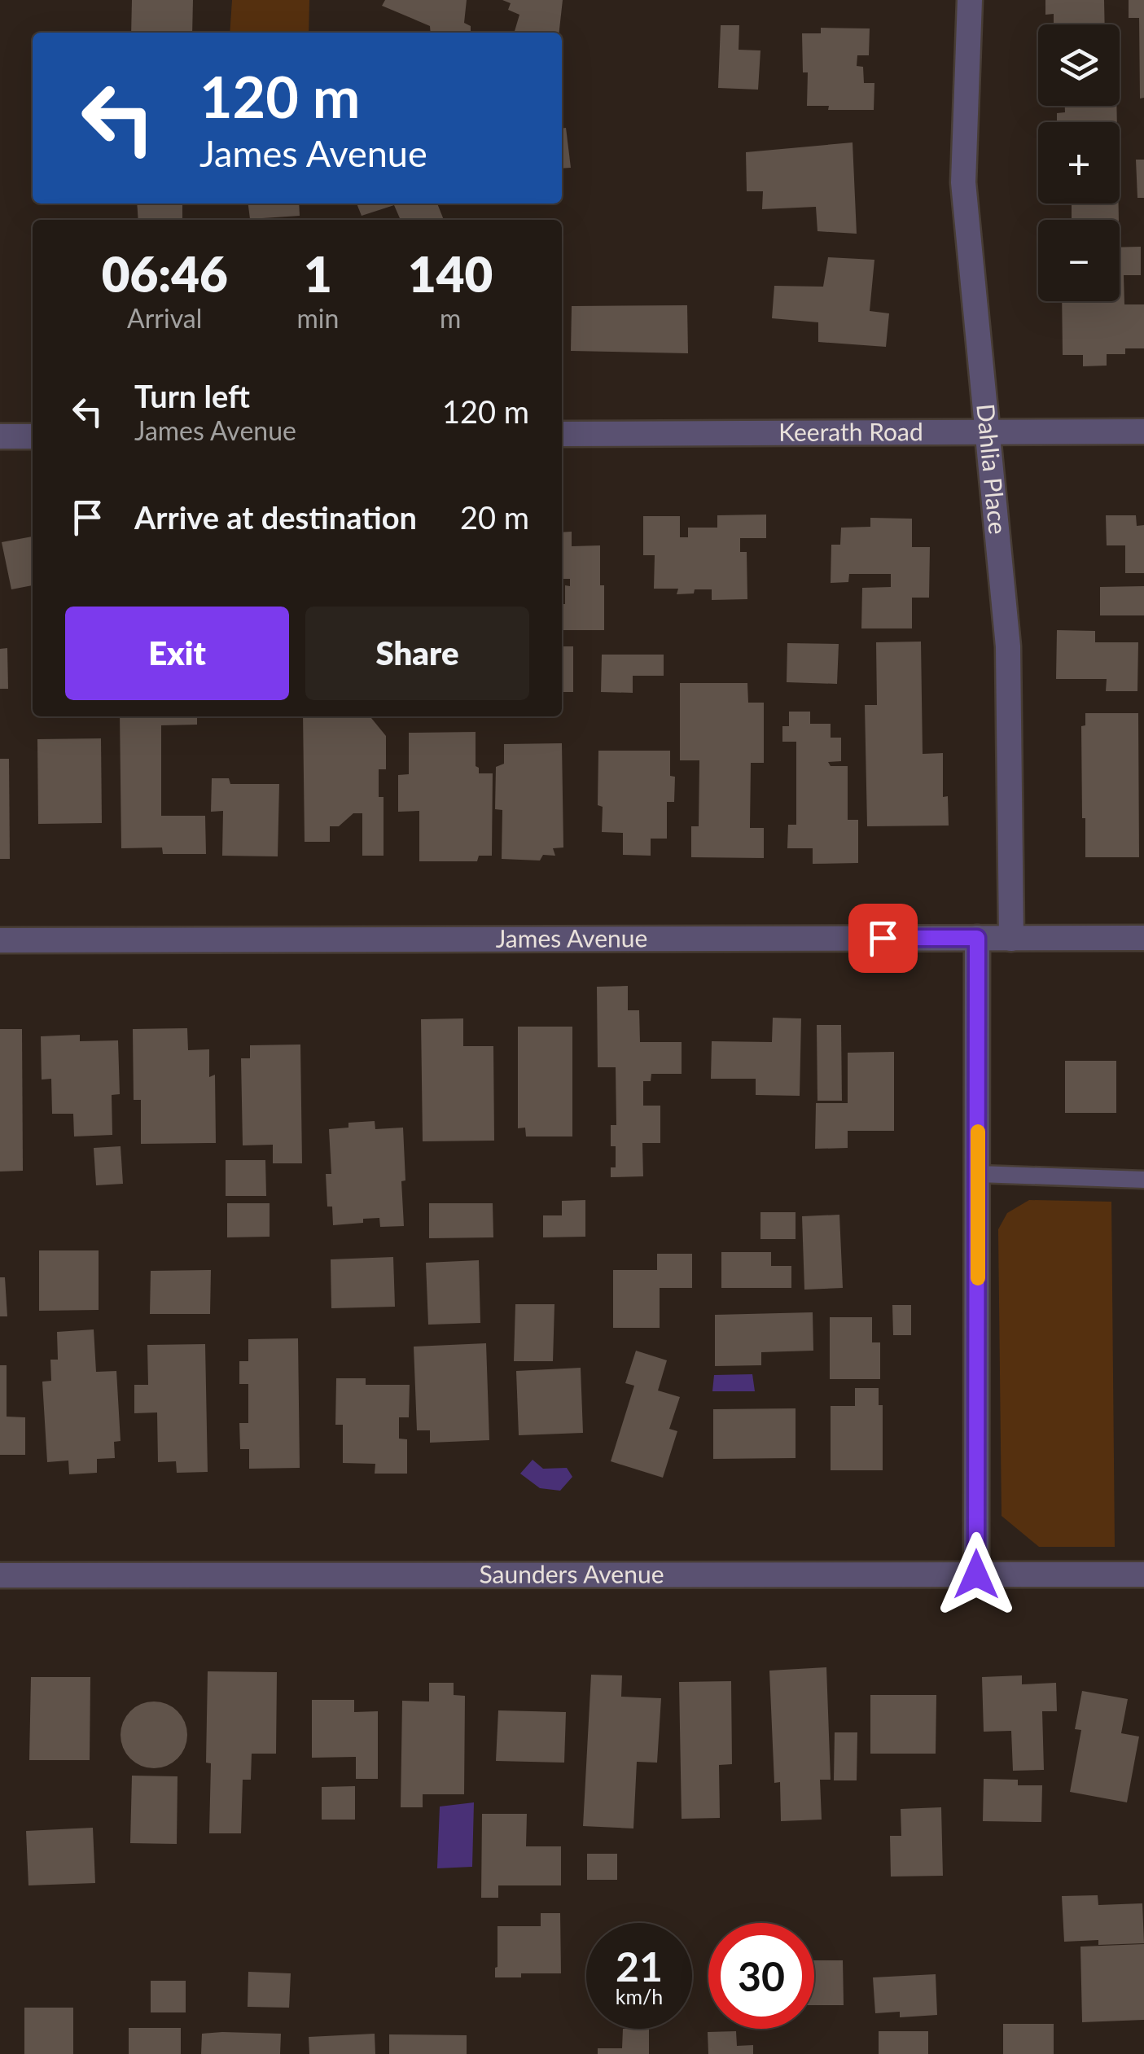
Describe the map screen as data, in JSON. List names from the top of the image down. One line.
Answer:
{"streets":{"street":["Keerath Road","Dahlia Place","James Avenue","Saunders Avenue"]},"crossings":[["Keerath Road","Dahlia Place"],["Dahlia Place","James Avenue"]],"page":{"map_buttons":["+","−"],"turn":["120 m","James Avenue"],"eta":["06:46","Arrival","1","min","140","m"],"list":[{"name":"Turn left","note":"James Avenue","value":"120 m"},{"name":"Arrive at destination","value":"20 m"}],"buttons":["Exit","Share"],"speed":"21 km/h","limit":"30"}}
